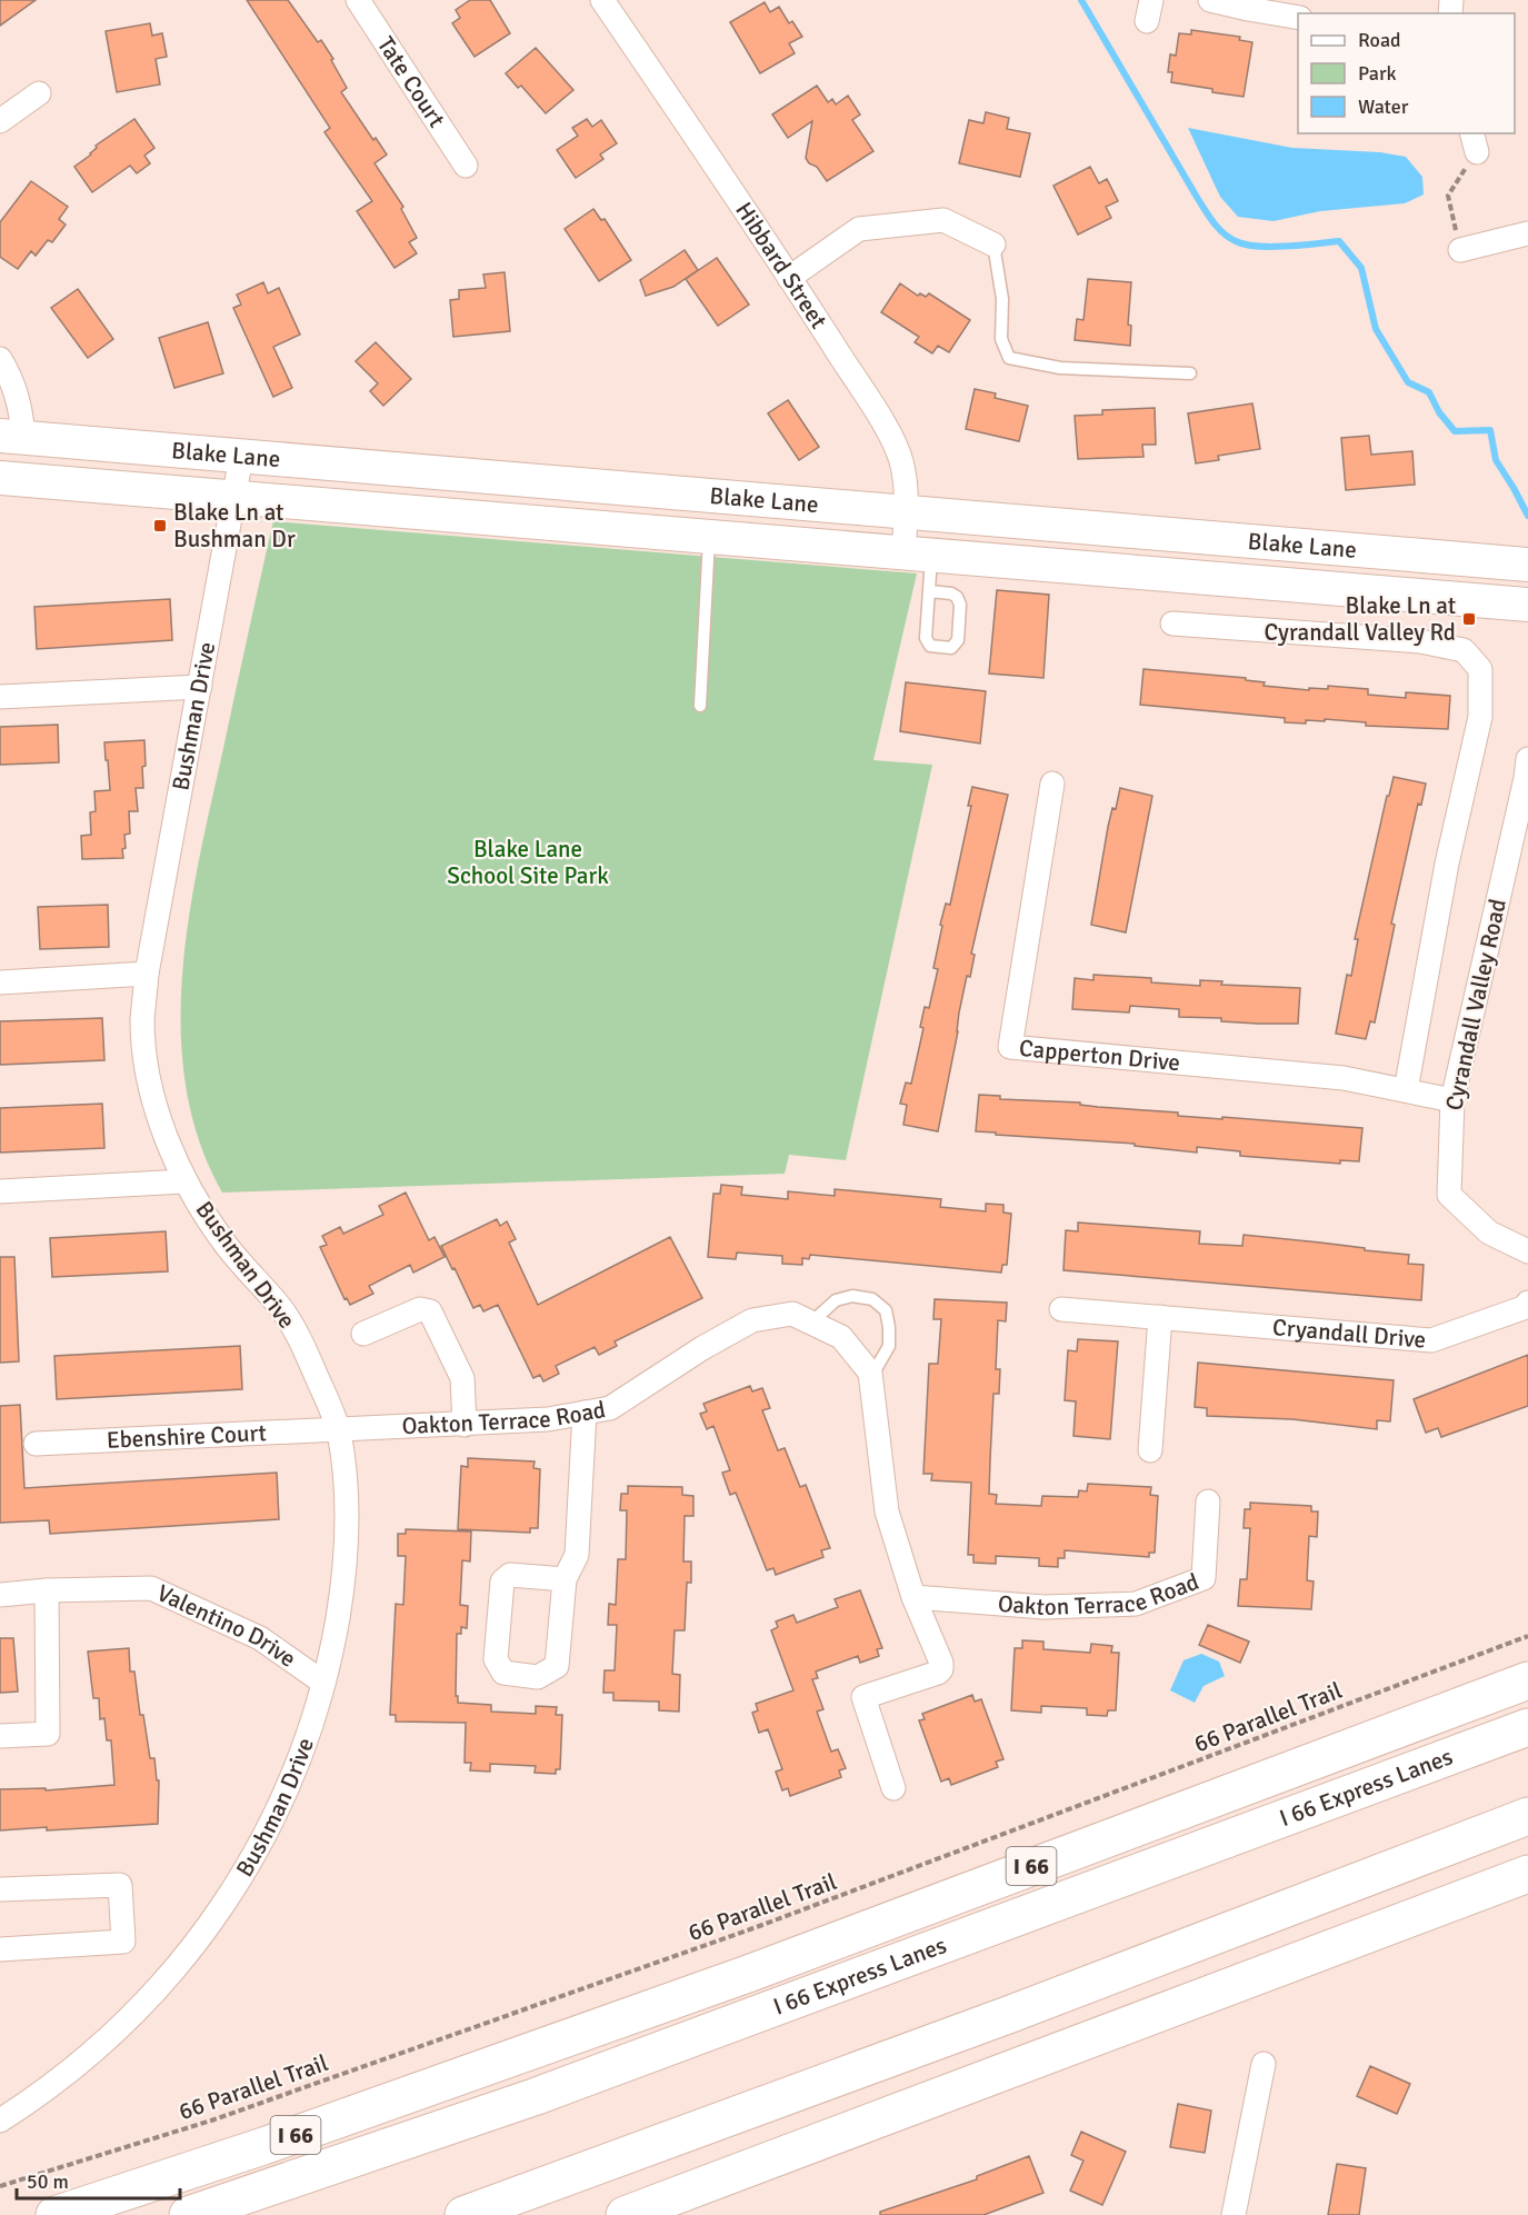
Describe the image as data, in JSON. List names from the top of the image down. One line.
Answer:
{"streets":{"highway":["I 66 Express Lanes","I 66"],"main road":["Blake Lane"],"street":["Tate Court","Hibbard Street","Bushman Drive","Cyrandall Valley Road","Capperton Drive","Cryandall Drive","Oakton Terrace Road","Ebenshire Court","Valentino Drive"],"path":["66 Parallel Trail"]},"crossings":[["Hibbard Street","Blake Lane"],["Blake Lane","Bushman Drive"],["Bushman Drive","Oakton Terrace Road"],["Bushman Drive","Ebenshire Court"],["Bushman Drive","Valentino Drive"],["Cyrandall Valley Road","Capperton Drive"],["Oakton Terrace Road","Ebenshire Court"]],"parks":["Blake Lane School Site Park"],"places":{"transit":["Blake Ln at Bushman Dr","Blake Ln at Cyrandall Valley Rd"]},"legend":["Road","Park","Water"],"scale_bar":"50 m"}
